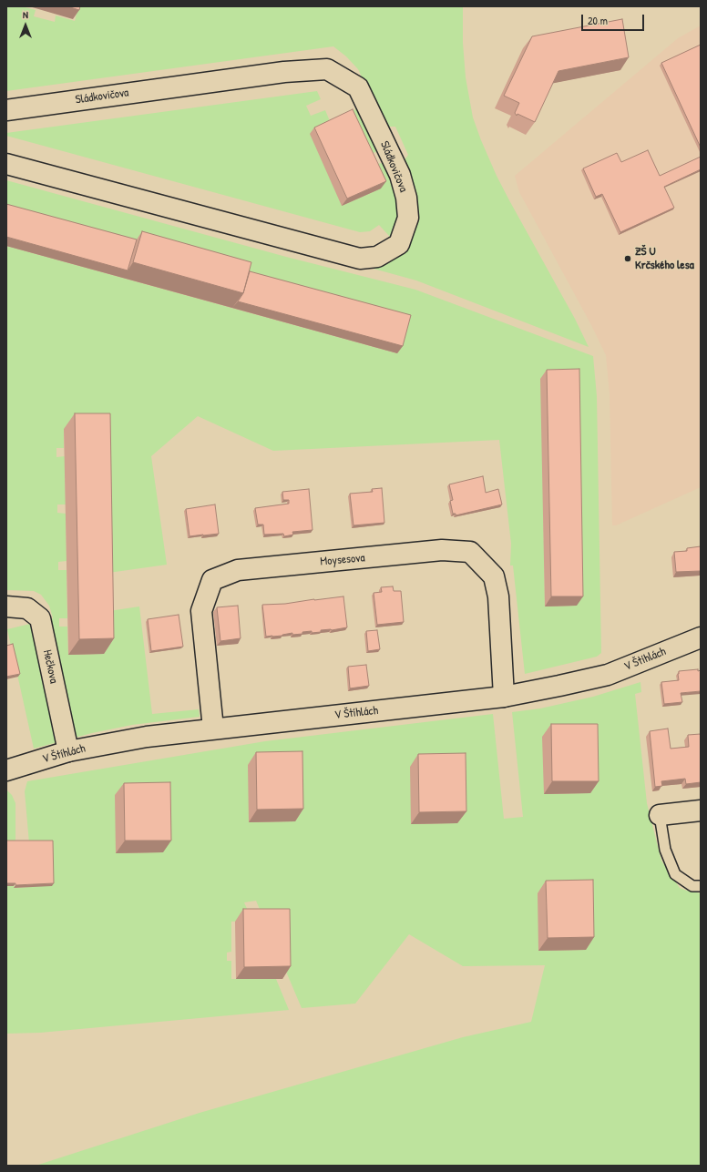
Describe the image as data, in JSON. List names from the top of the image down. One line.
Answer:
{"streets":{"street":["Sládkovičova","Moysesova","V Štíhlách","Hečkova"]},"crossings":[["Moysesova","V Štíhlách"],["V Štíhlách","Hečkova"]],"places":["ZŠ U Krčského lesa"],"scale_bar":"20 m","north":"top"}
